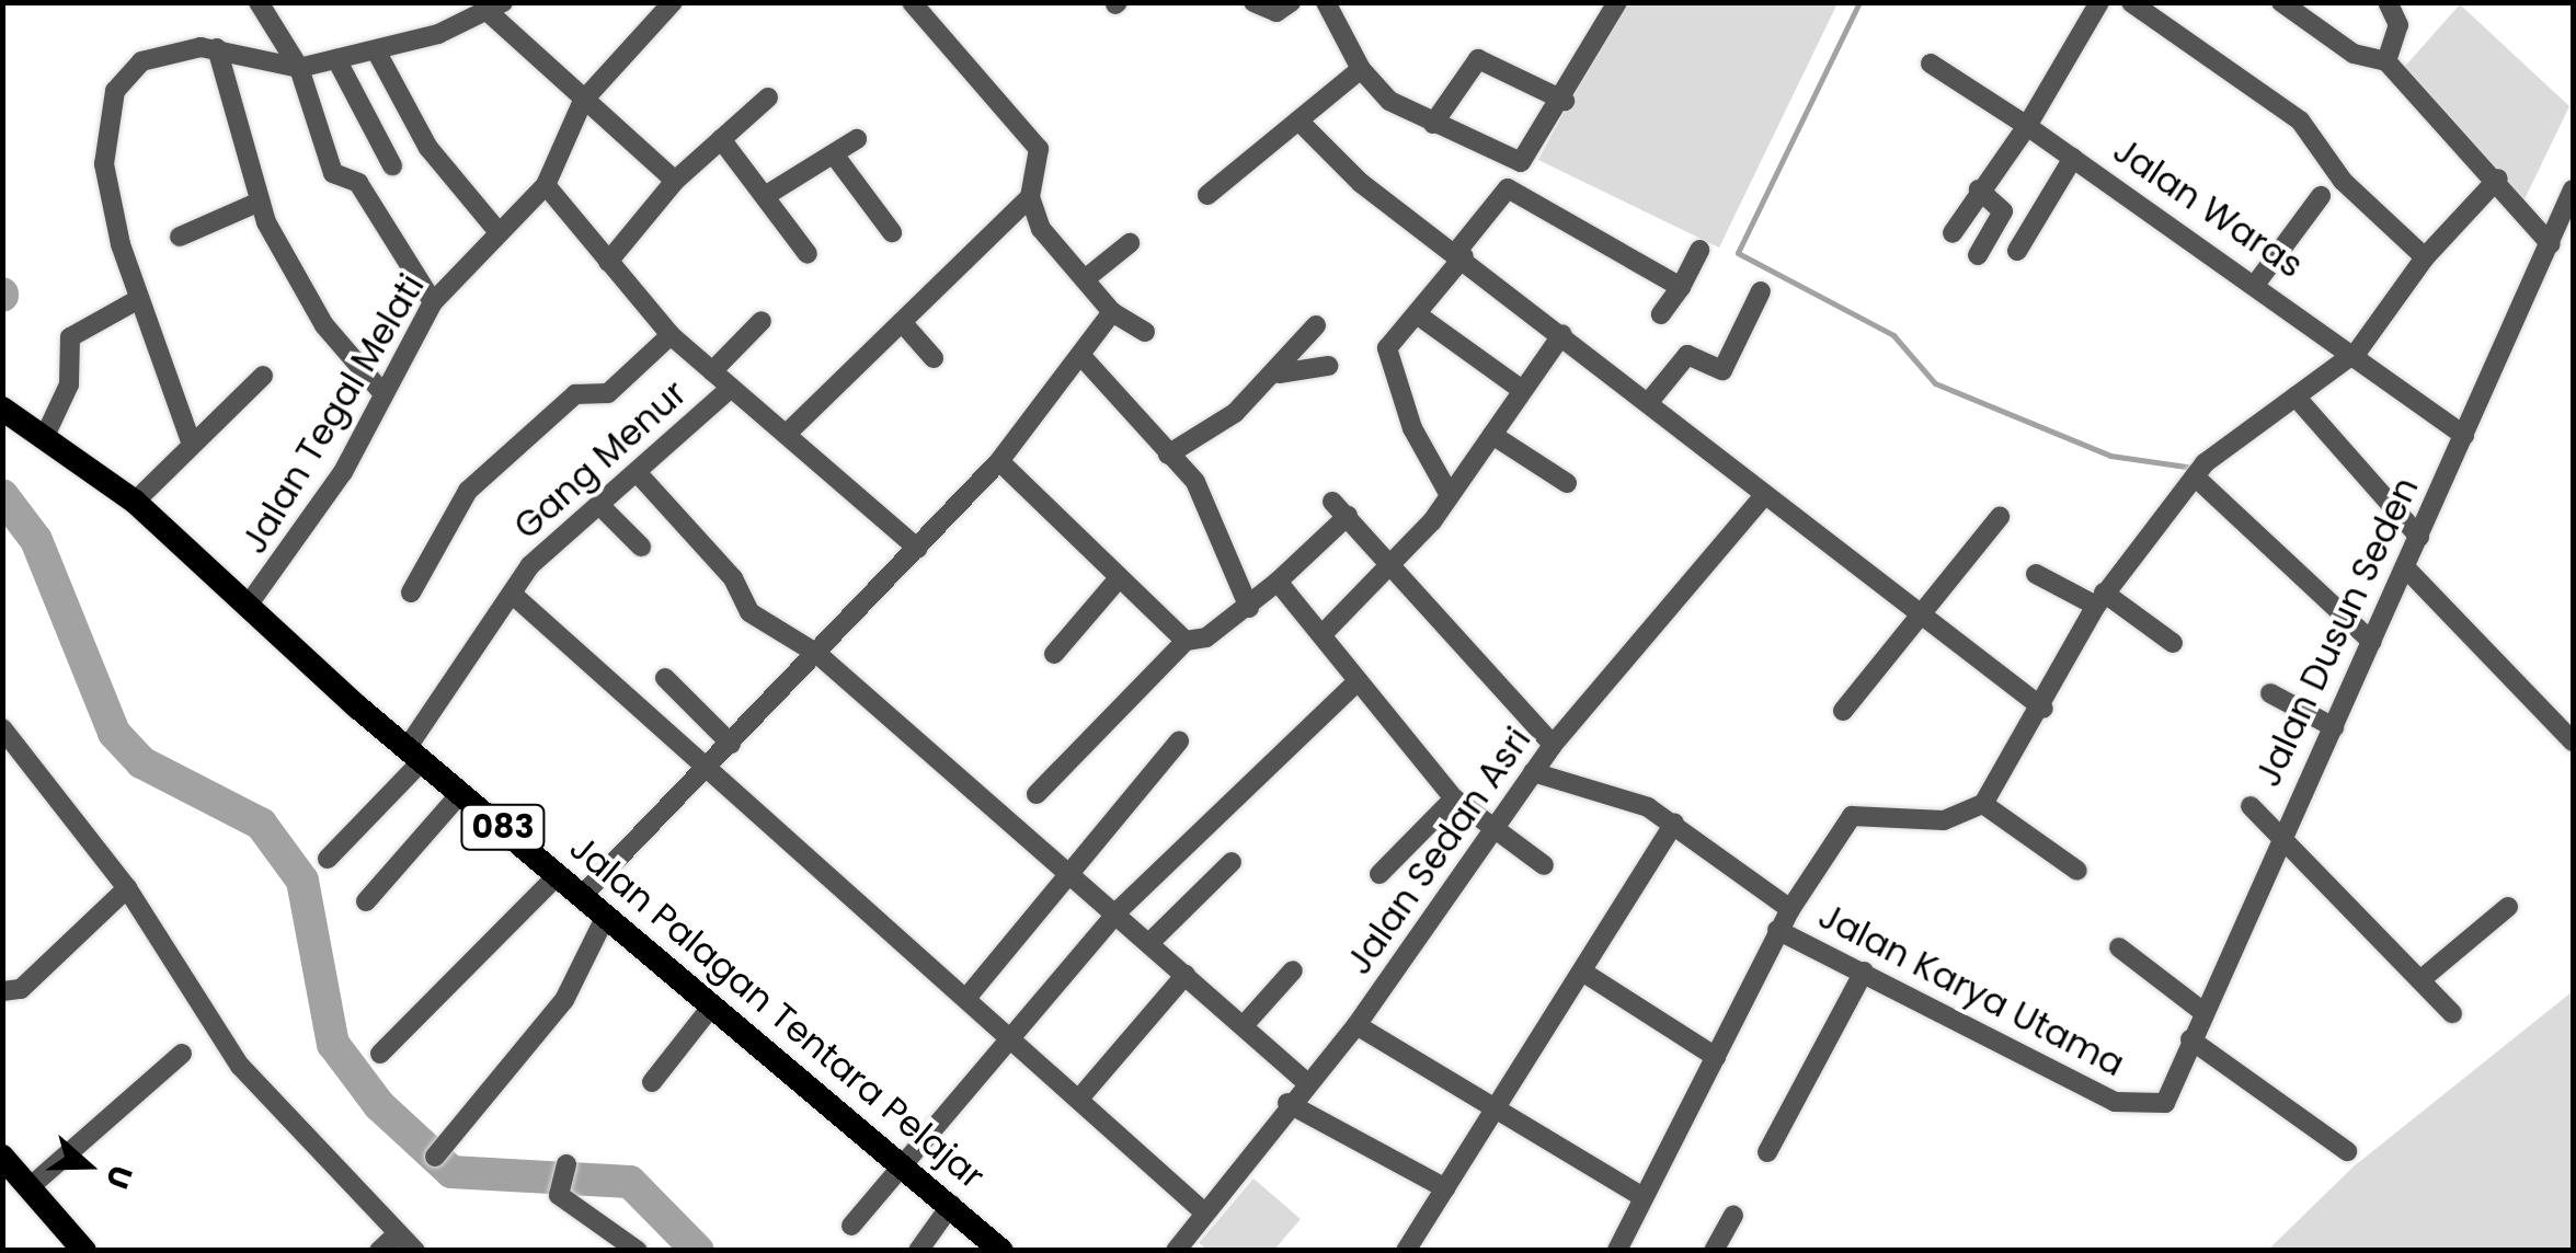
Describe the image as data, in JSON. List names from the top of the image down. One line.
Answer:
{"streets":{"main road":["083","Jalan Palagan Tentara Pelajar"],"street":["Jalan Waras","Jalan Tegal Melati","Gang Menur","Jalan Dusun Seden","Jalan Sedan Asri","Jalan Karya Utama"]},"crossings":[["Jalan Waras","Jalan Dusun Seden"],["Jalan Tegal Melati","Jalan Palagan Tentara Pelajar"],["Gang Menur","Jalan Palagan Tentara Pelajar"],["Jalan Dusun Seden","Jalan Karya Utama"]],"north":"right"}
